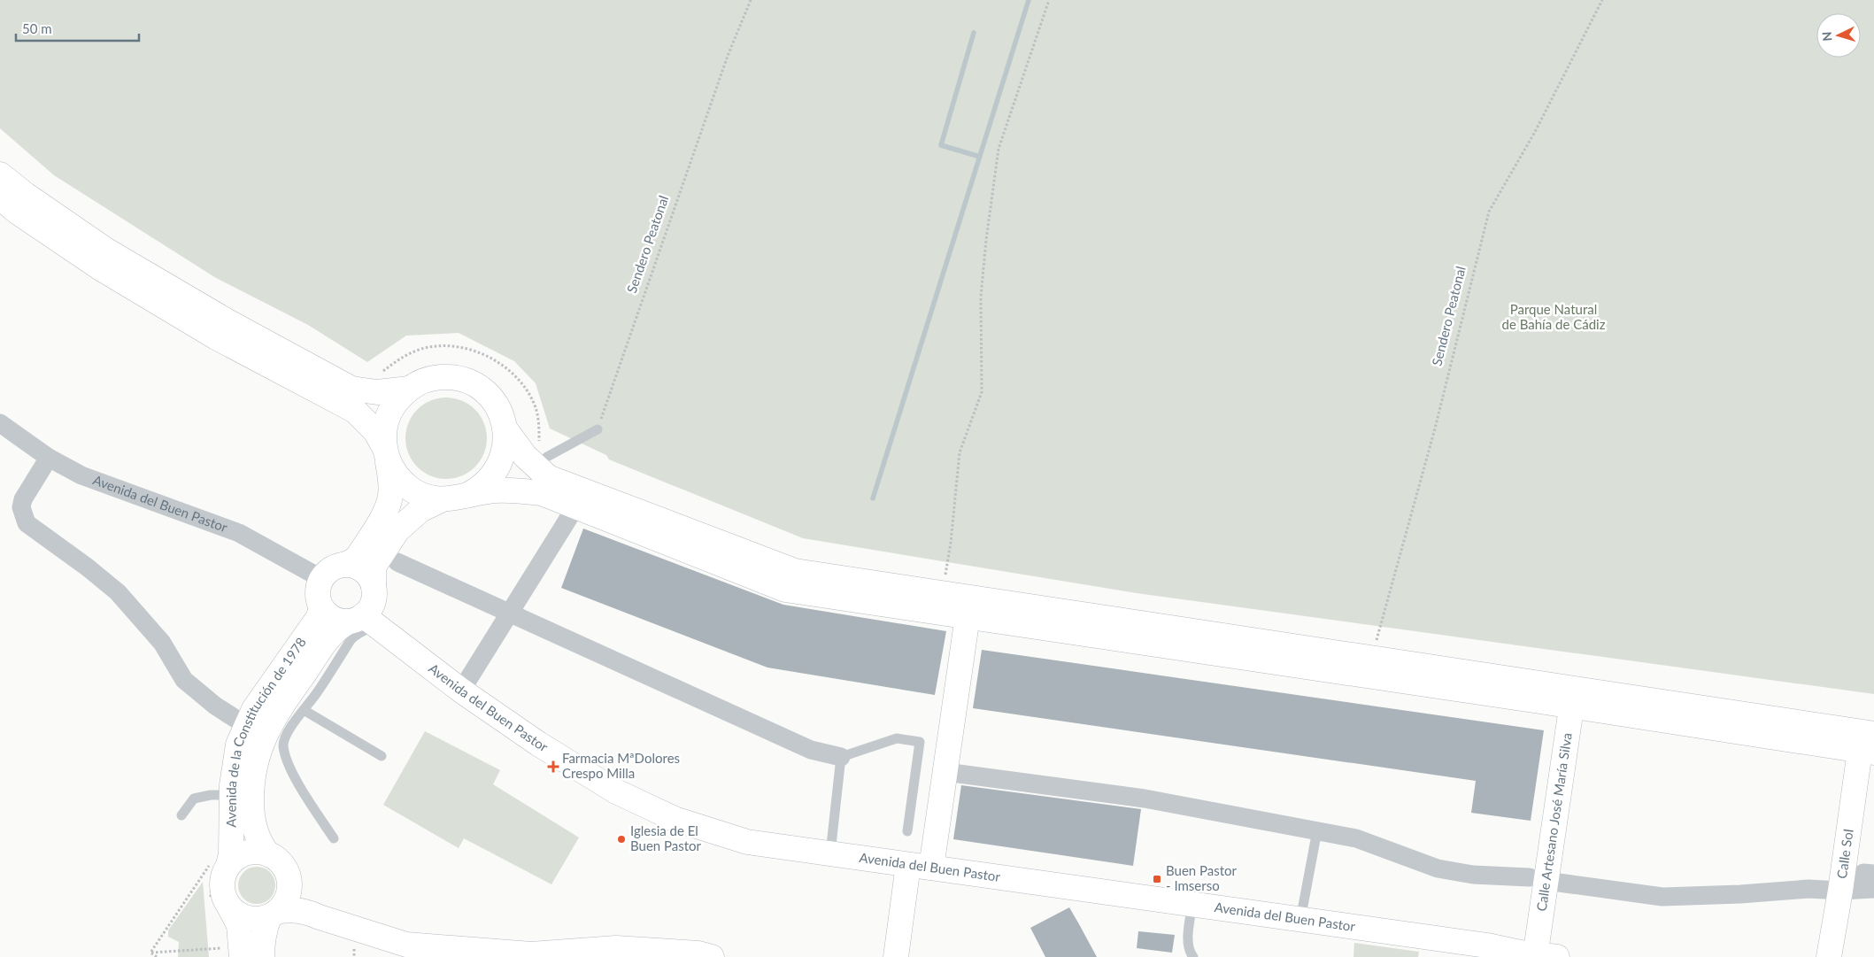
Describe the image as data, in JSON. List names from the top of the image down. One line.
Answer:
{"streets":{"street":["Avenida del Buen Pastor","Avenida de la Constitución de 1978","Calle Artesano José María Silva","Calle Sol"],"path":["Sendero Peatonal"]},"crossings":[["Avenida del Buen Pastor","Avenida de la Constitución de 1978"],["Avenida del Buen Pastor","Calle Artesano José María Silva"]],"parks":["Parque Natural de Bahía de Cádiz"],"places":{"health":["Farmacia MªDolores Crespo Milla"],"other":["Iglesia de El Buen Pastor"],"transit":["Buen Pastor - Imserso"]},"scale_bar":"50 m","north":"left"}
